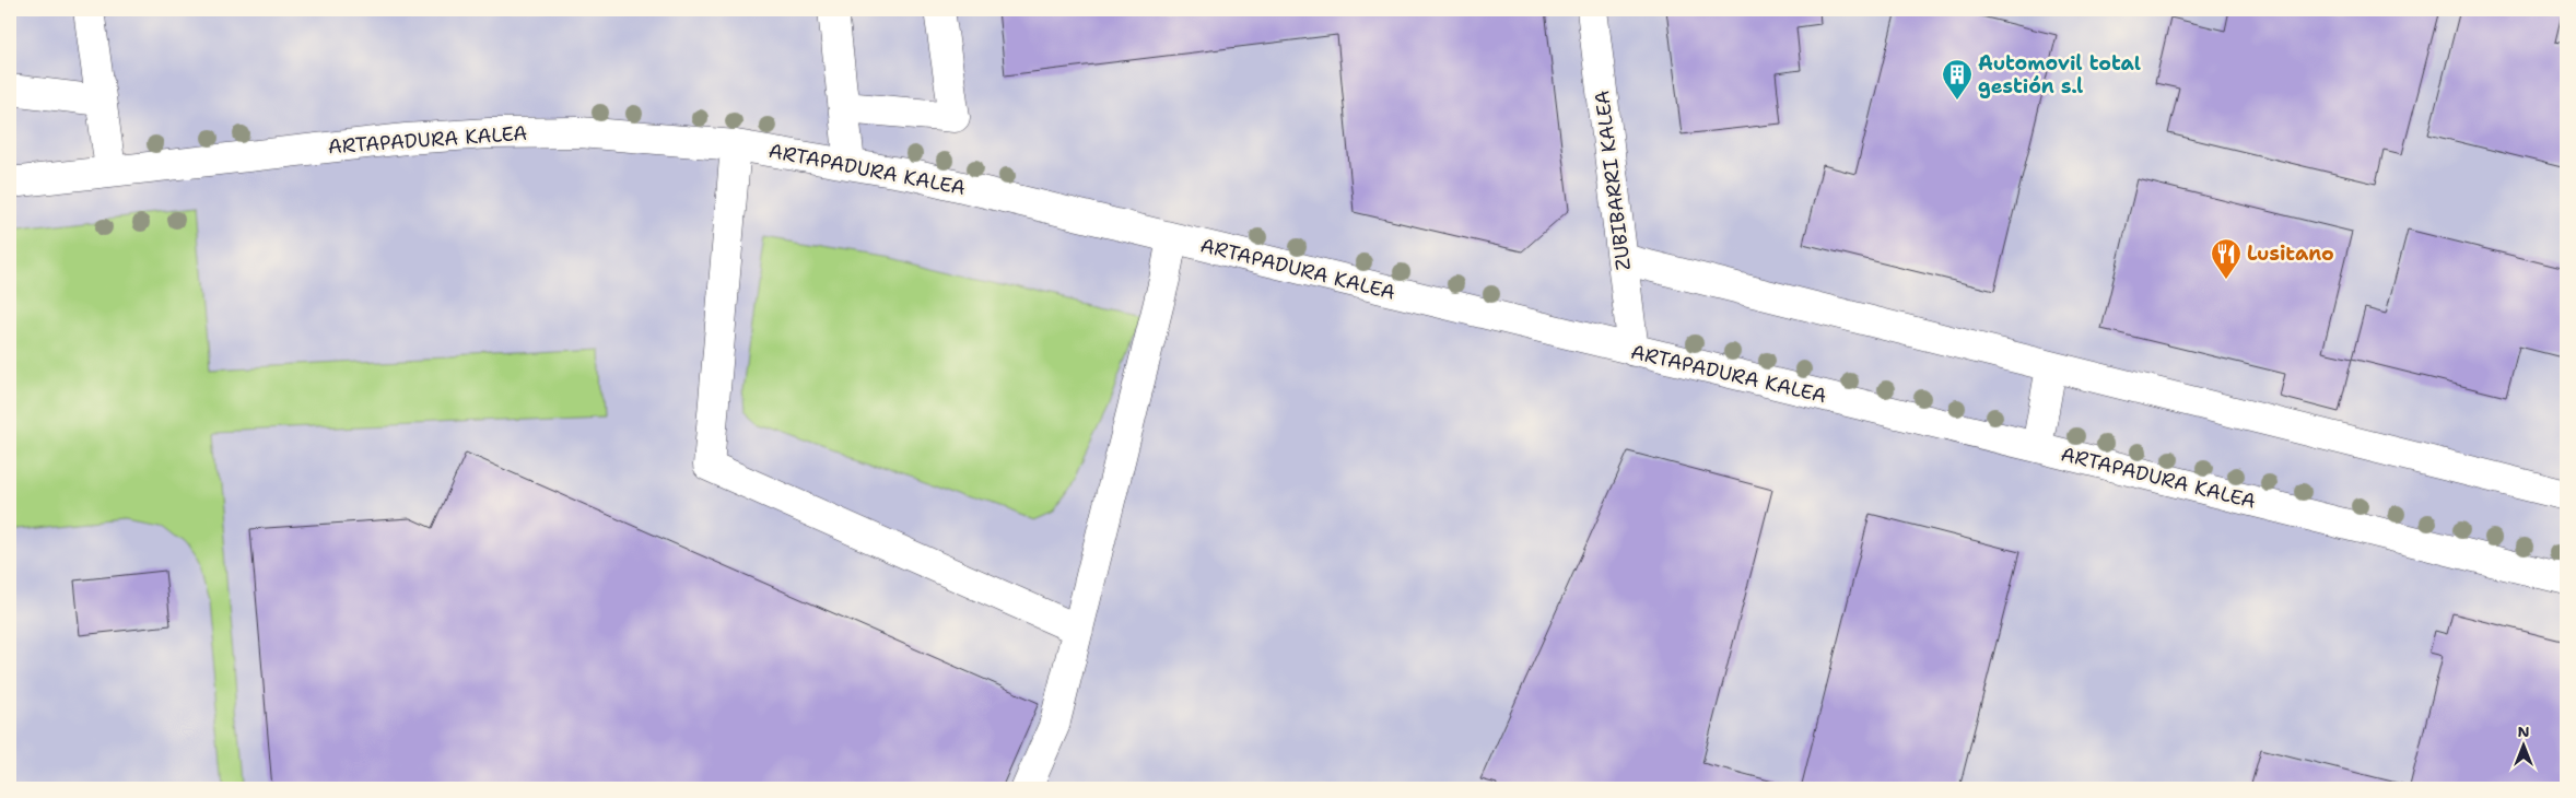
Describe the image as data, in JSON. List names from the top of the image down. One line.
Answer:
{"streets":{"street":["ARTAPADURA KALEA","ZUBIBARRI KALEA"]},"crossings":[["ARTAPADURA KALEA","ZUBIBARRI KALEA"]],"places":{"building":["Automovil total gestión s.l"],"restaurant":["Lusitano"]},"north":"top"}
